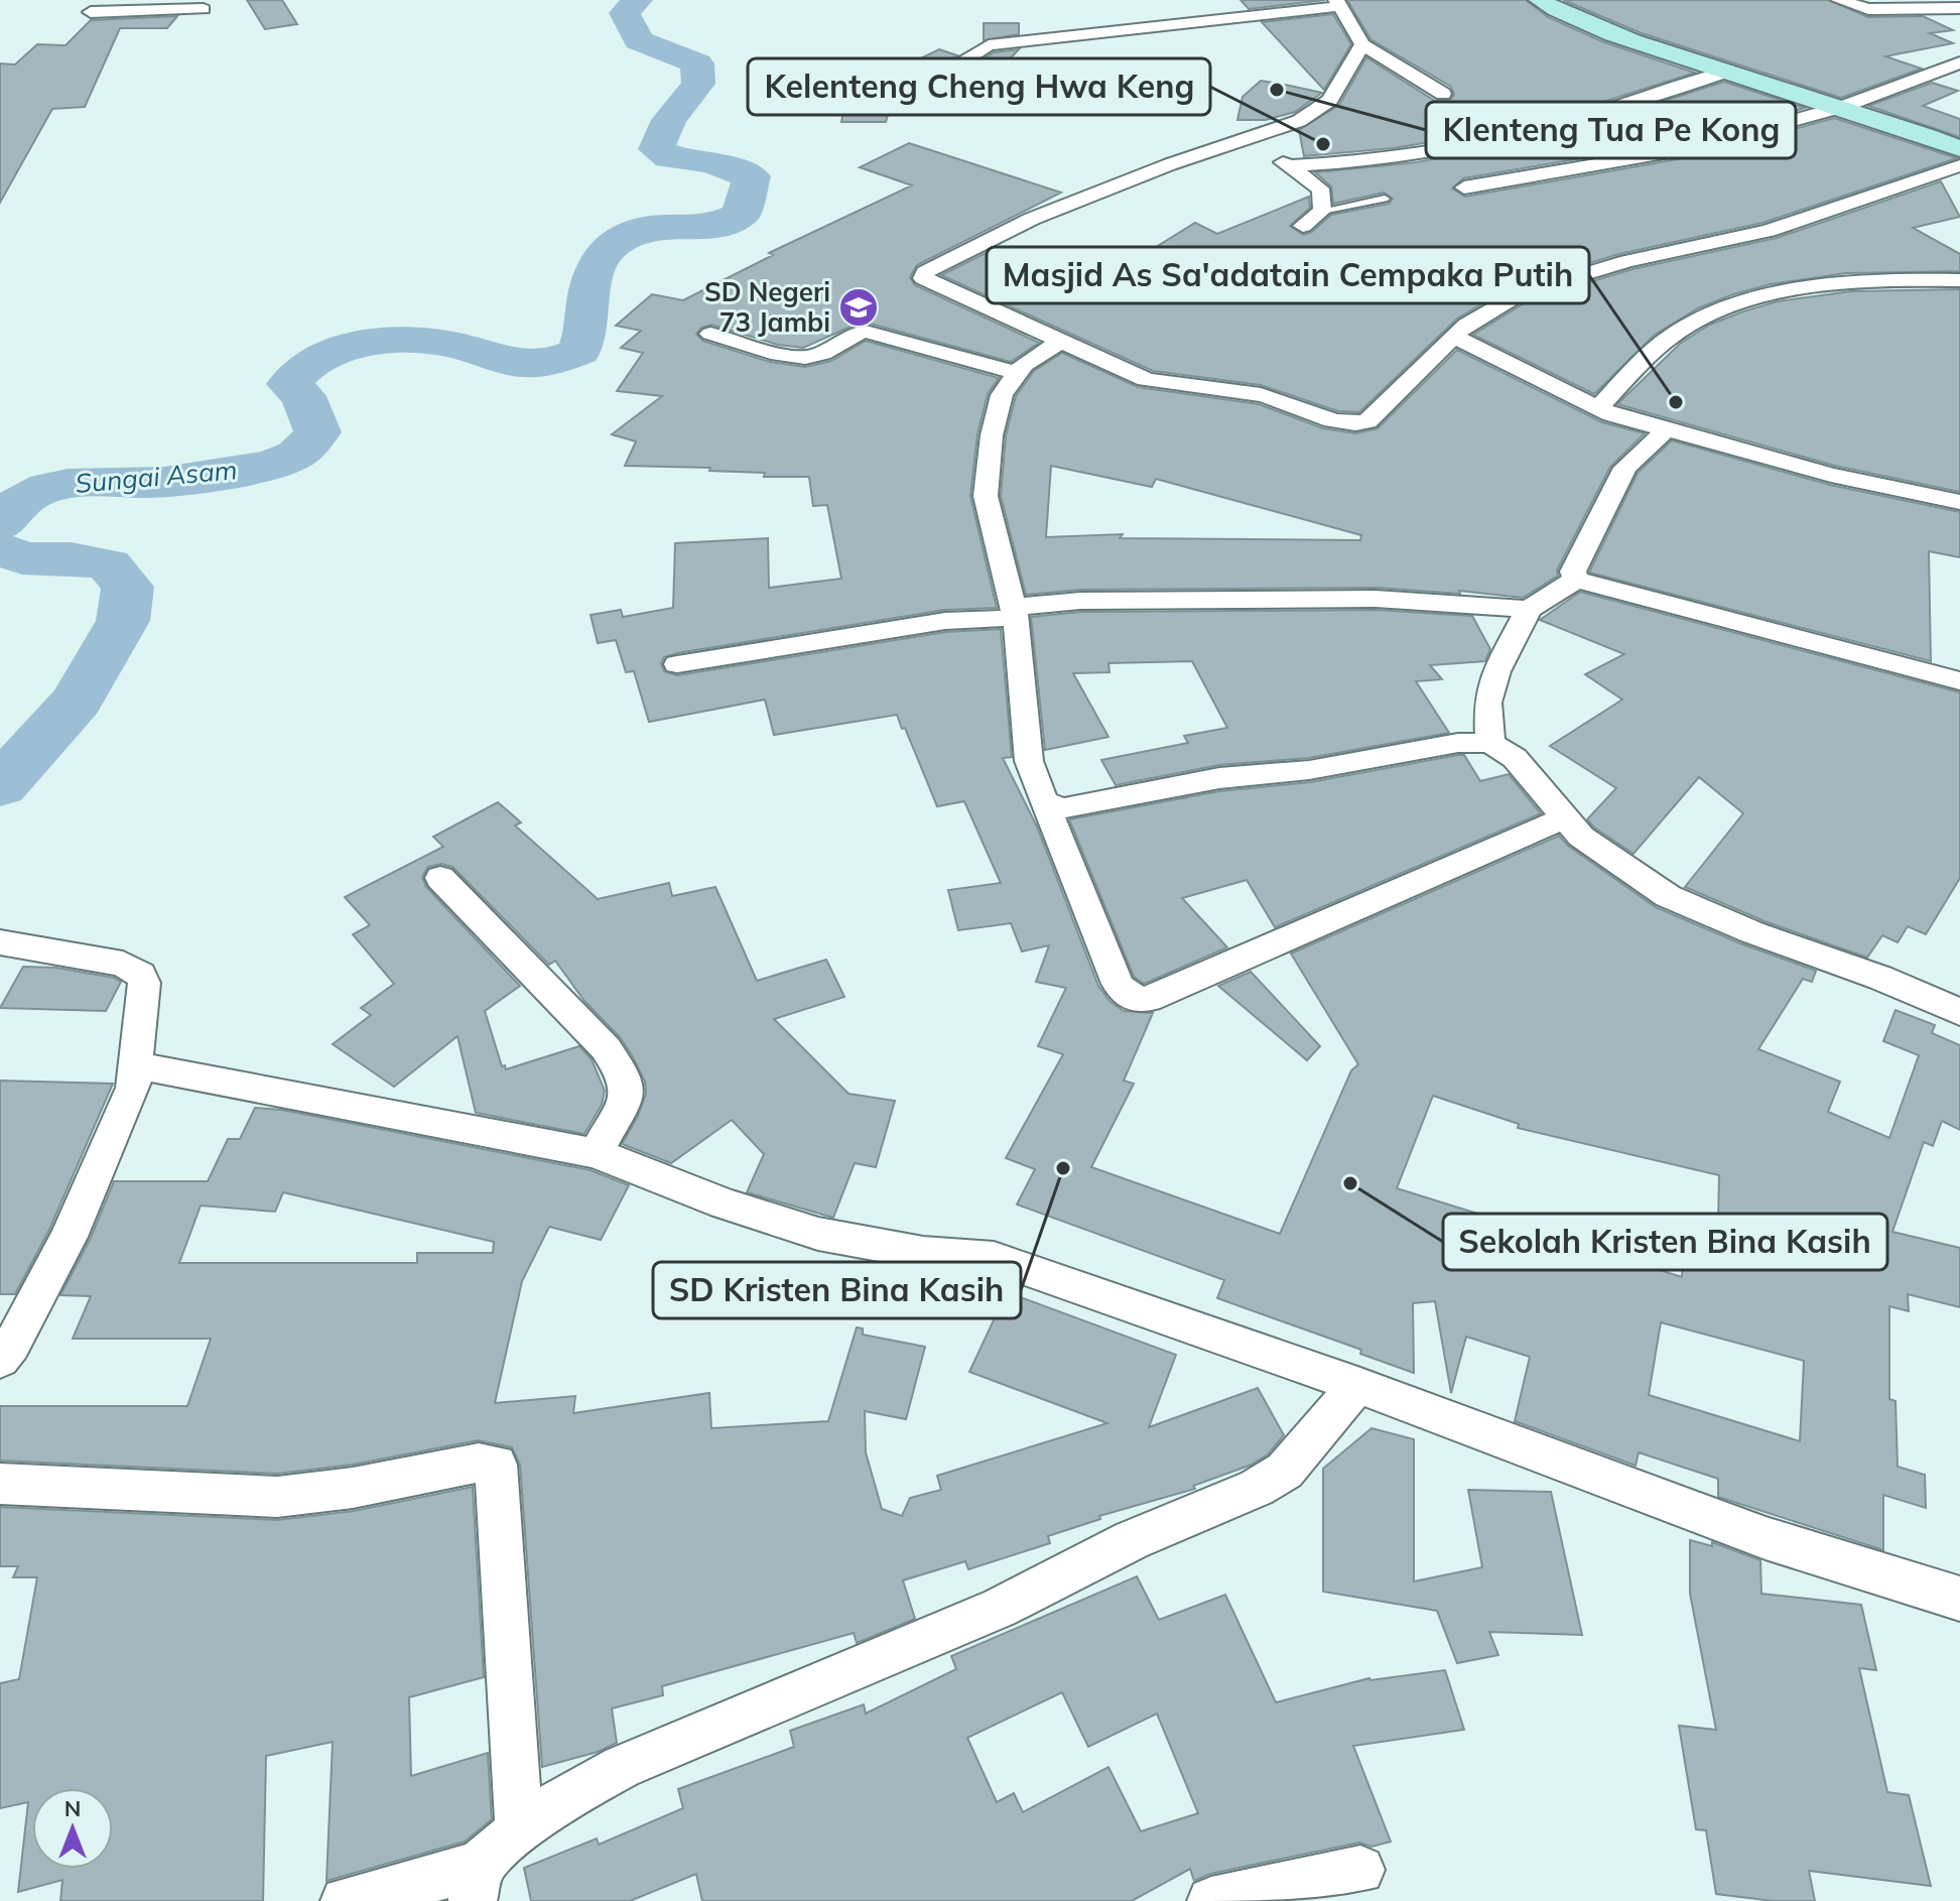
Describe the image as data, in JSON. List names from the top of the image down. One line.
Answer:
{"water":["Sungai Asam"],"places":{"other":["Klenteng Tua Pe Kong","Kelenteng Cheng Hwa Keng","Masjid As Sa'adatain Cempaka Putih","SD Kristen Bina Kasih","Sekolah Kristen Bina Kasih"],"school or university":["SD Negeri 73 Jambi"]},"north":"top"}
